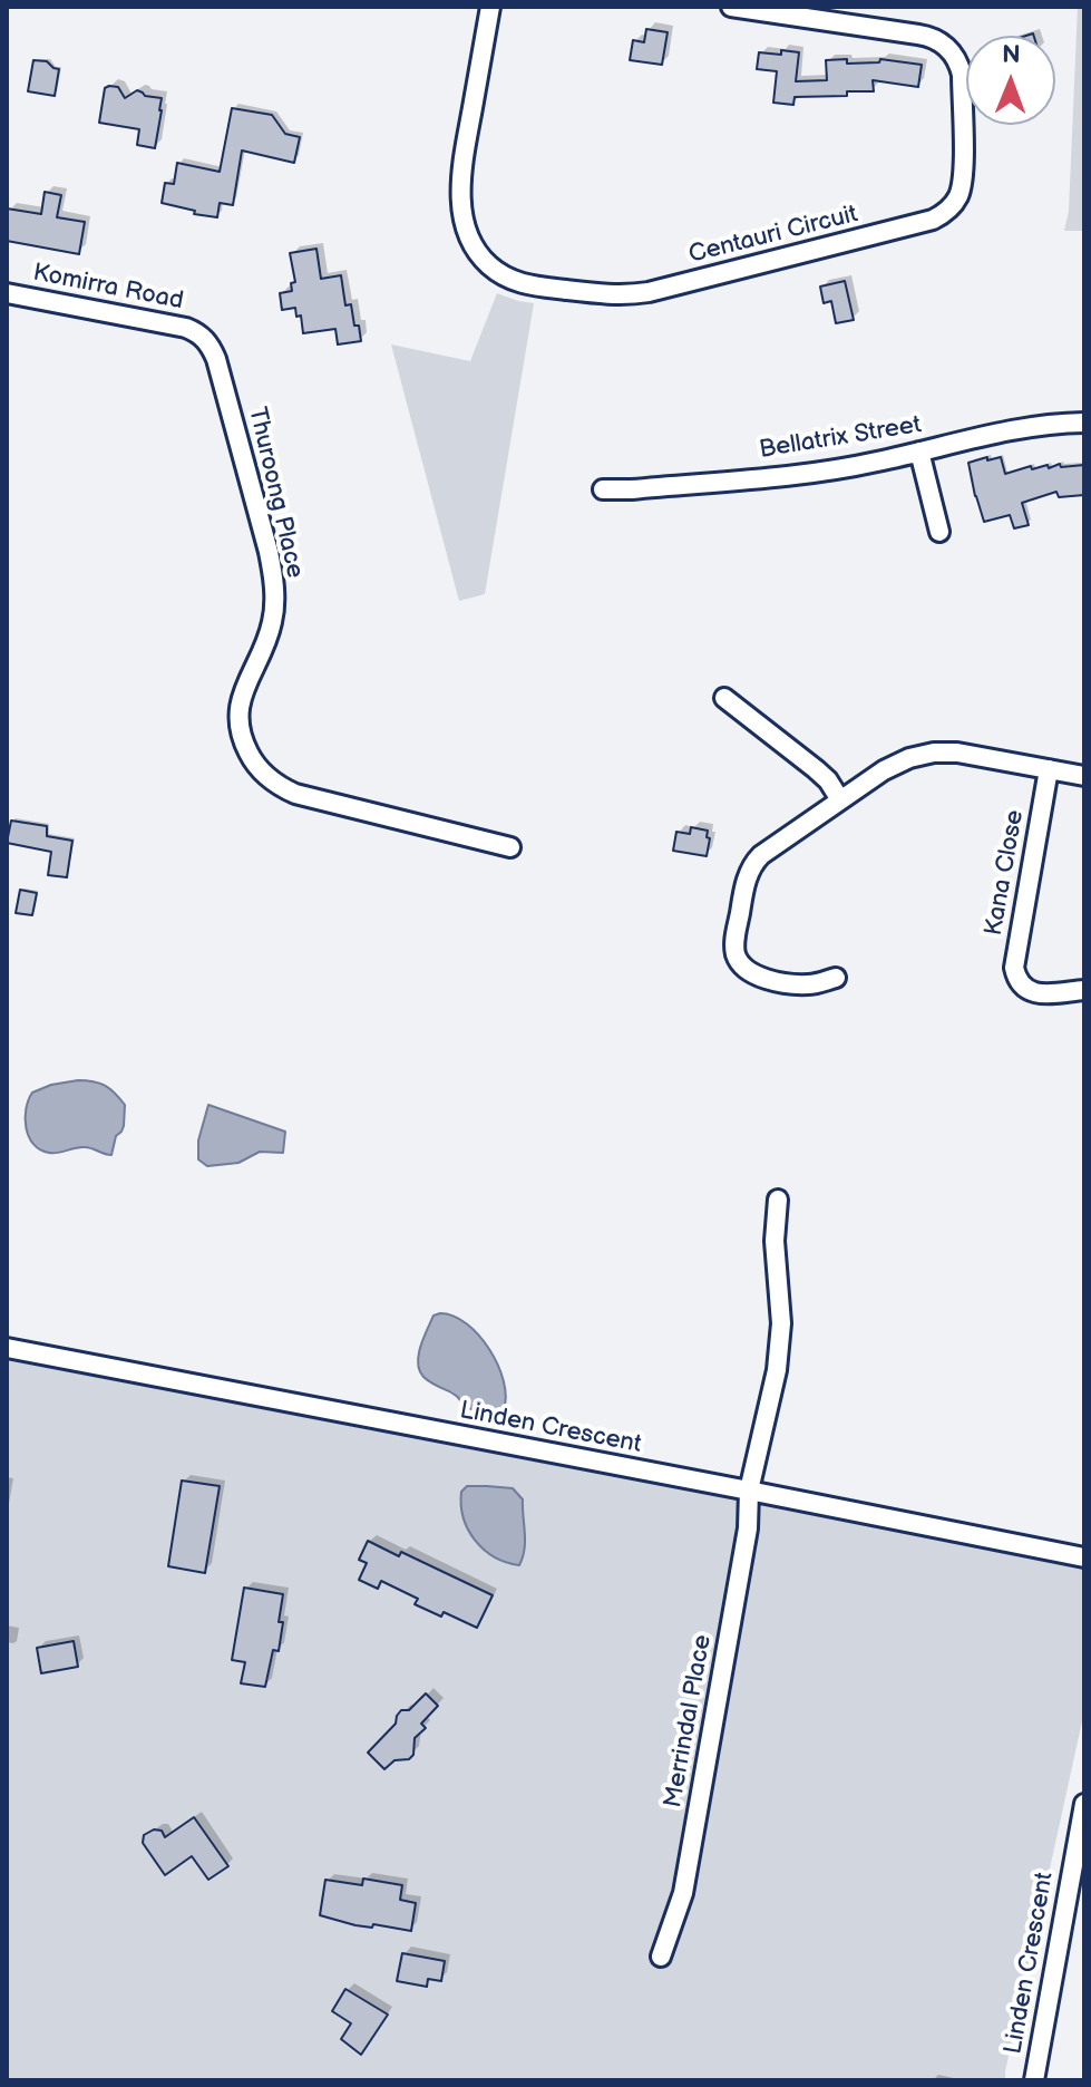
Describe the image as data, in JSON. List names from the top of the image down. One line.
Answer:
{"streets":{"street":["Centauri Circuit","Komirra Road","Bellatrix Street","Thuroong Place","Kana Close","Linden Crescent","Merrindal Place"]},"crossings":[["Komirra Road","Thuroong Place"],["Linden Crescent","Merrindal Place"]],"north":"top"}
